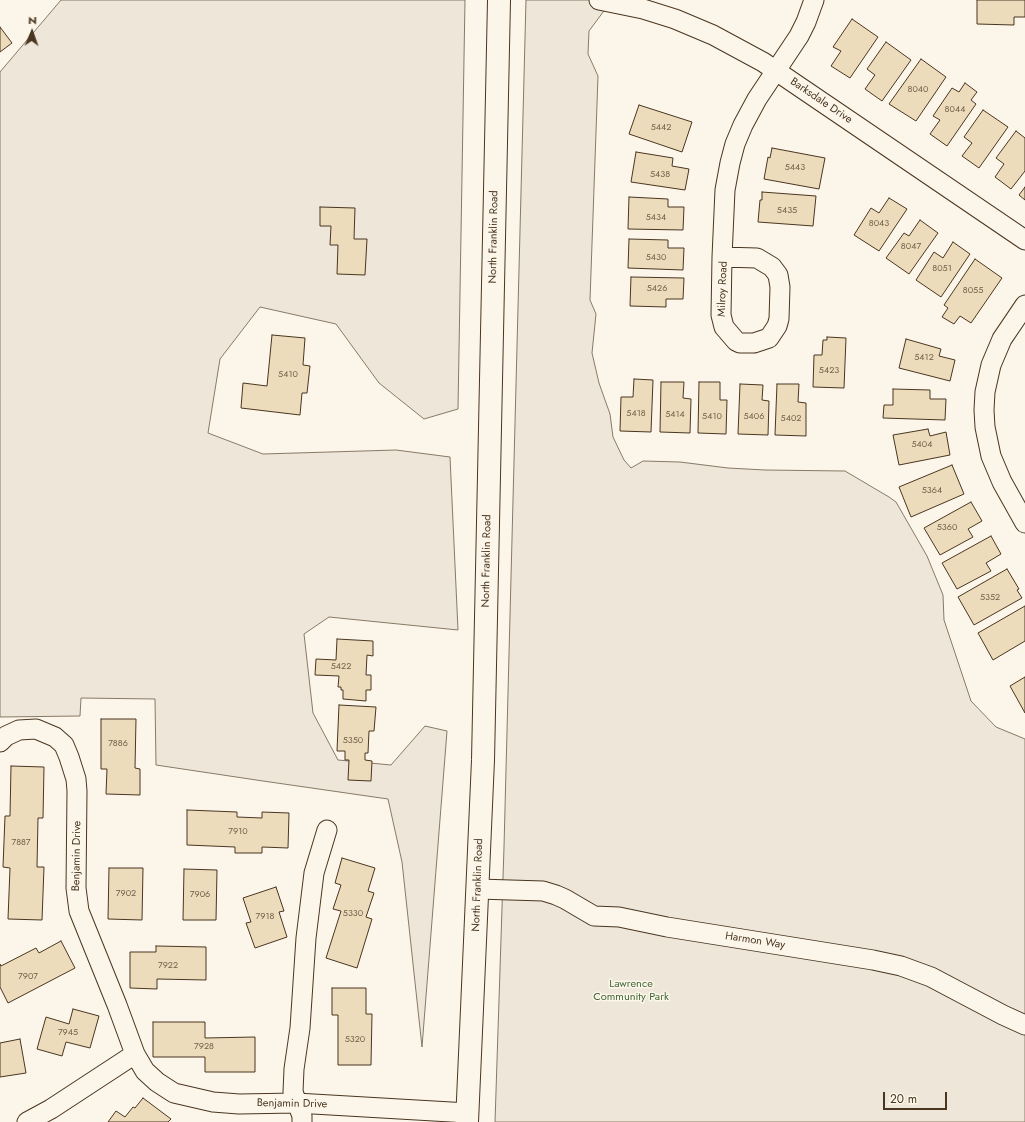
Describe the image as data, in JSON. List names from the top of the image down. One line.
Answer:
{"streets":{"main road":["North Franklin Road"],"street":["Barksdale Drive","Milroy Road","Benjamin Drive","Harmon Way"]},"crossings":[["North Franklin Road","Benjamin Drive"],["North Franklin Road","Harmon Way"]],"parks":["Lawrence Community Park"],"house_numbers":["8040","8044","5442","5443","5438","5435","5434","8043","8047","5430","8051","5426","8055","5412","5423","5410","5418","5414","5410","5406","5402","5404","5364","5360","5352","5422","5350","7886","7910","7887","7902","7906","5330","7918","7922","7907","7945","5320","7928"],"scale_bar":"20 m","north":"top"}
